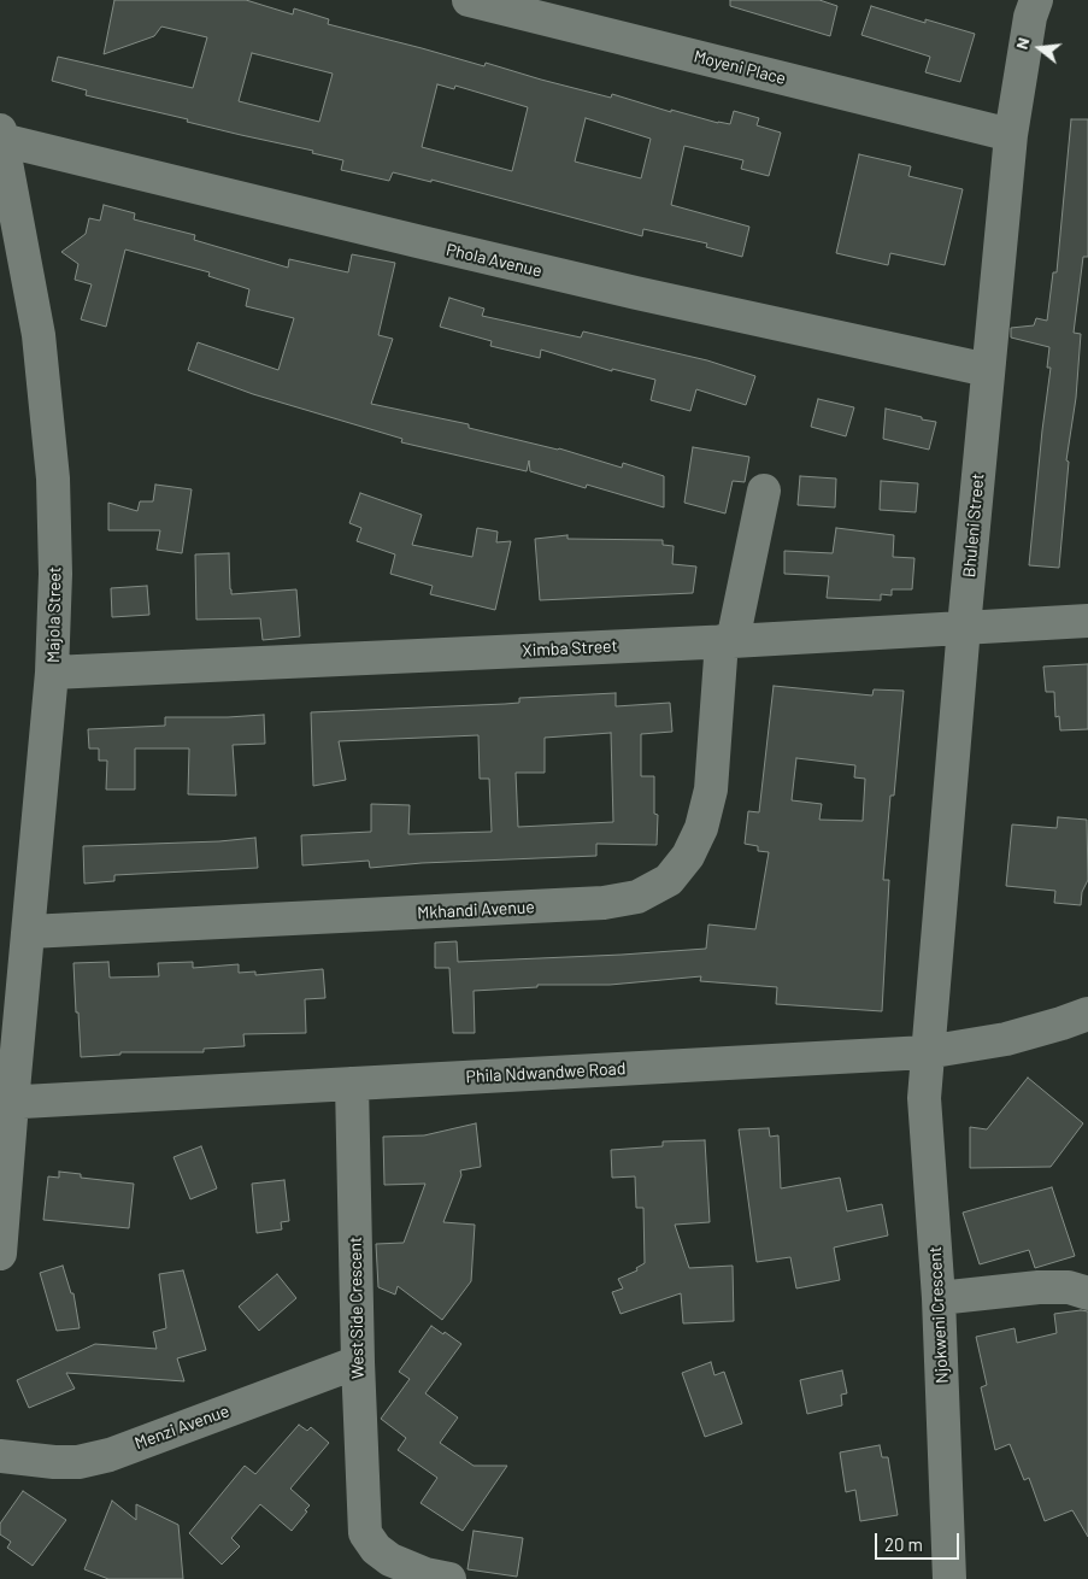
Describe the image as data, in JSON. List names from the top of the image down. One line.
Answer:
{"streets":{"street":["Moyeni Place","Phola Avenue","Bhuleni Street","Majola Street","Ximba Street","Mkhandi Avenue","Phila Ndwandwe Road","West Side Crescent","Njokweni Crescent","Menzi Avenue"]},"crossings":[["Moyeni Place","Bhuleni Street"],["Phola Avenue","Bhuleni Street"],["Phola Avenue","Majola Street"],["Bhuleni Street","Ximba Street"],["Bhuleni Street","Phila Ndwandwe Road"],["Bhuleni Street","Njokweni Crescent"],["Majola Street","Ximba Street"],["Majola Street","Mkhandi Avenue"],["Majola Street","Phila Ndwandwe Road"],["Ximba Street","Mkhandi Avenue"],["Phila Ndwandwe Road","West Side Crescent"],["Phila Ndwandwe Road","Njokweni Crescent"],["West Side Crescent","Menzi Avenue"]],"scale_bar":"20 m","north":"left"}
